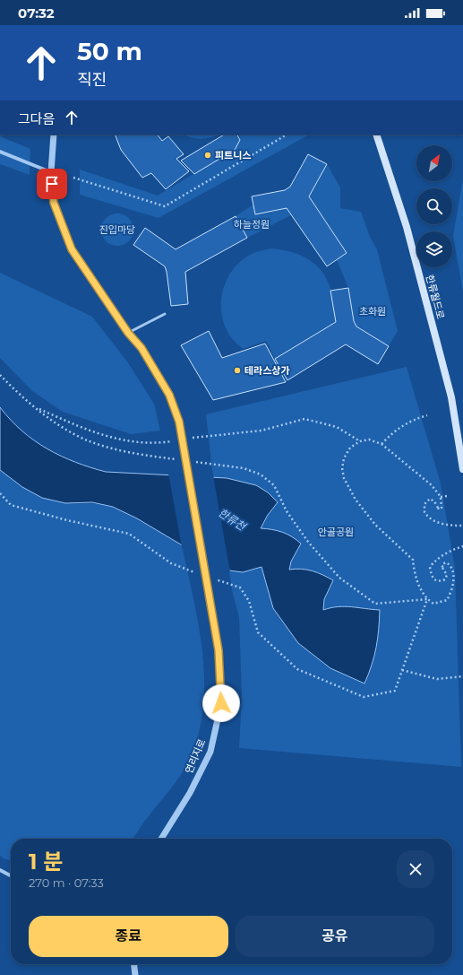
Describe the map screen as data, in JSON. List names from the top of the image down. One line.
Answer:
{"streets":{"main road":["한류월드로"],"street":["연리지로"]},"water":["한류천"],"parks":["하늘정원","진입마당","초화원","안골공원"],"places":["피트니스","테라스상가"],"north":"top right","page":{"status":"07:32","turn":["50 m","직진"],"then":"그다음","heading":["1 분","270 m · 07:33"],"buttons":["종료","공유"]}}
